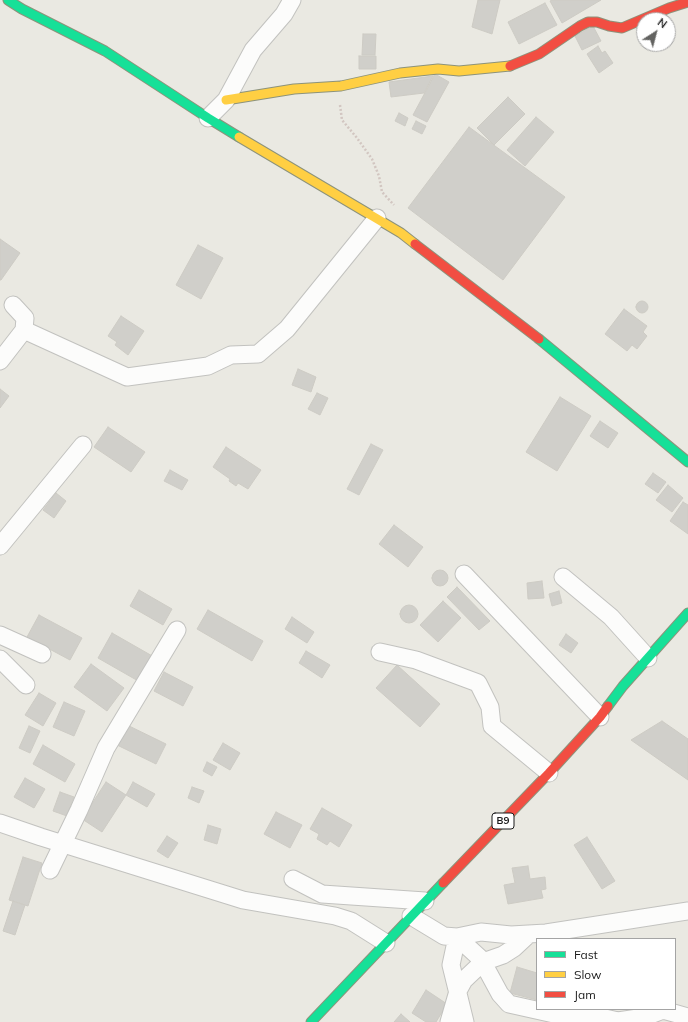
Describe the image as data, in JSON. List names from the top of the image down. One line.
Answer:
{"streets":{"main road":["B9"]},"legend":["Fast","Slow","Jam"],"north":"top right"}
